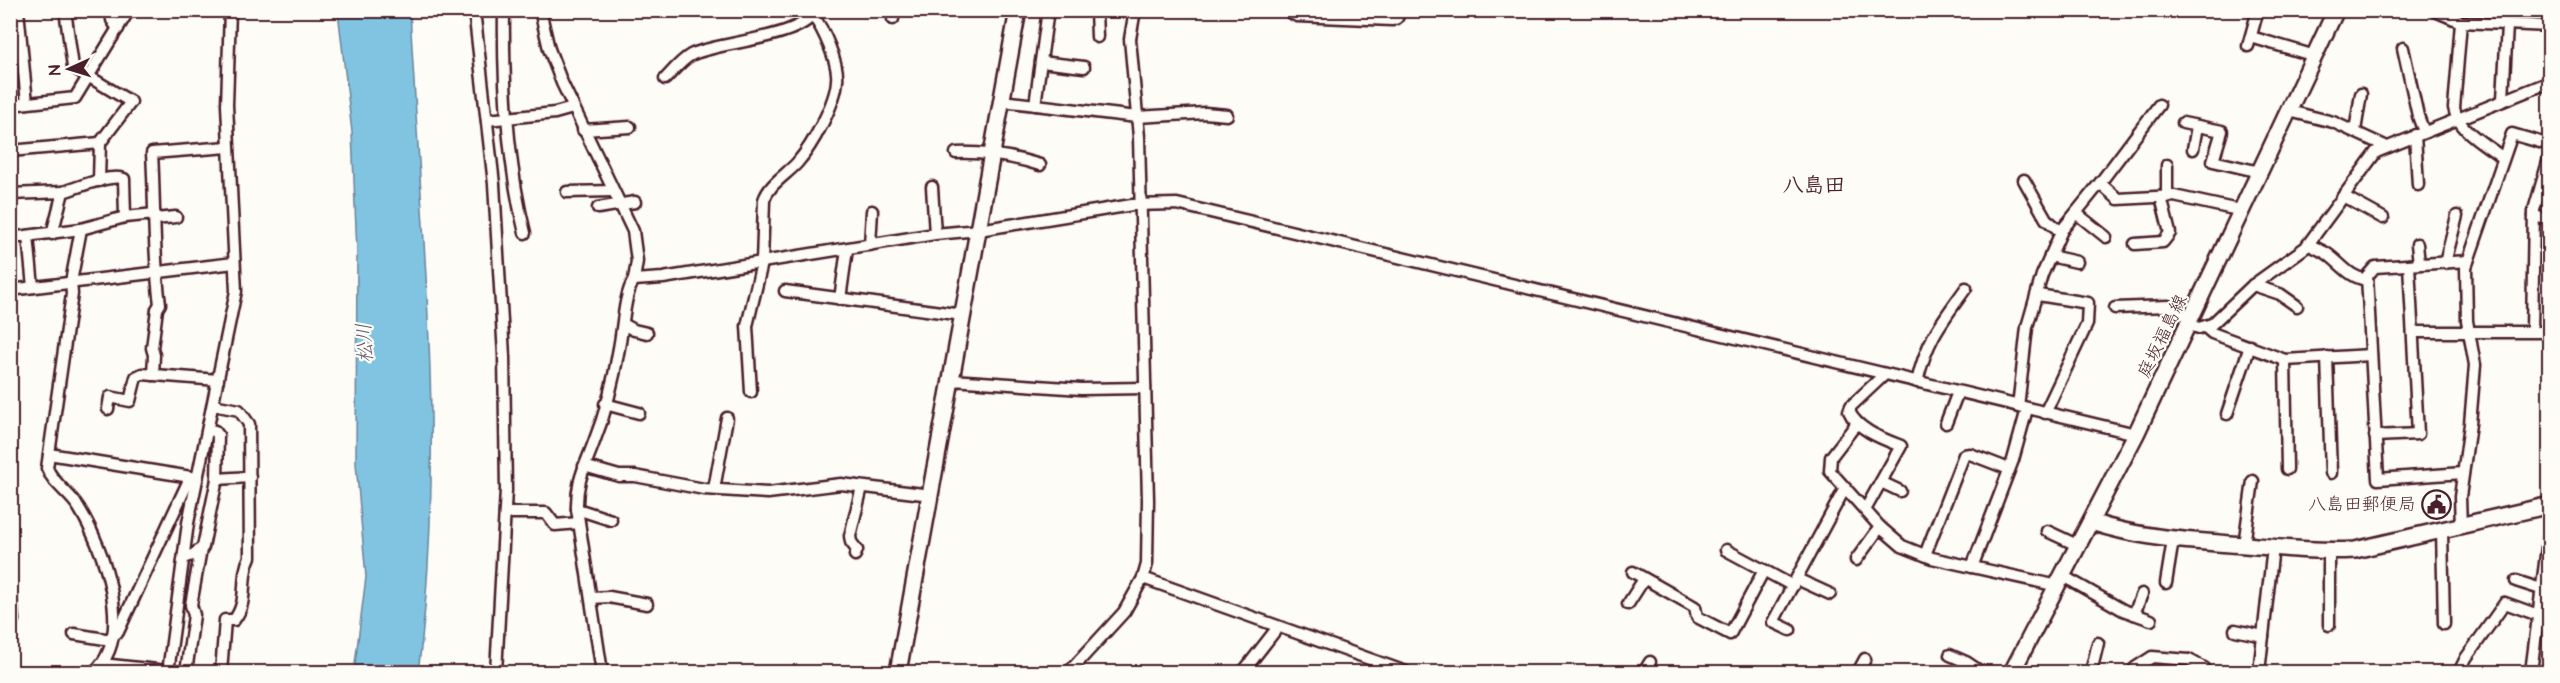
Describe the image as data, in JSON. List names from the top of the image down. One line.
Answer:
{"streets":{"street":["庭坂福島線"]},"districts":["八島田"],"water":["松川"],"places":{"public building":["八島田郵便局"]},"north":"left"}
